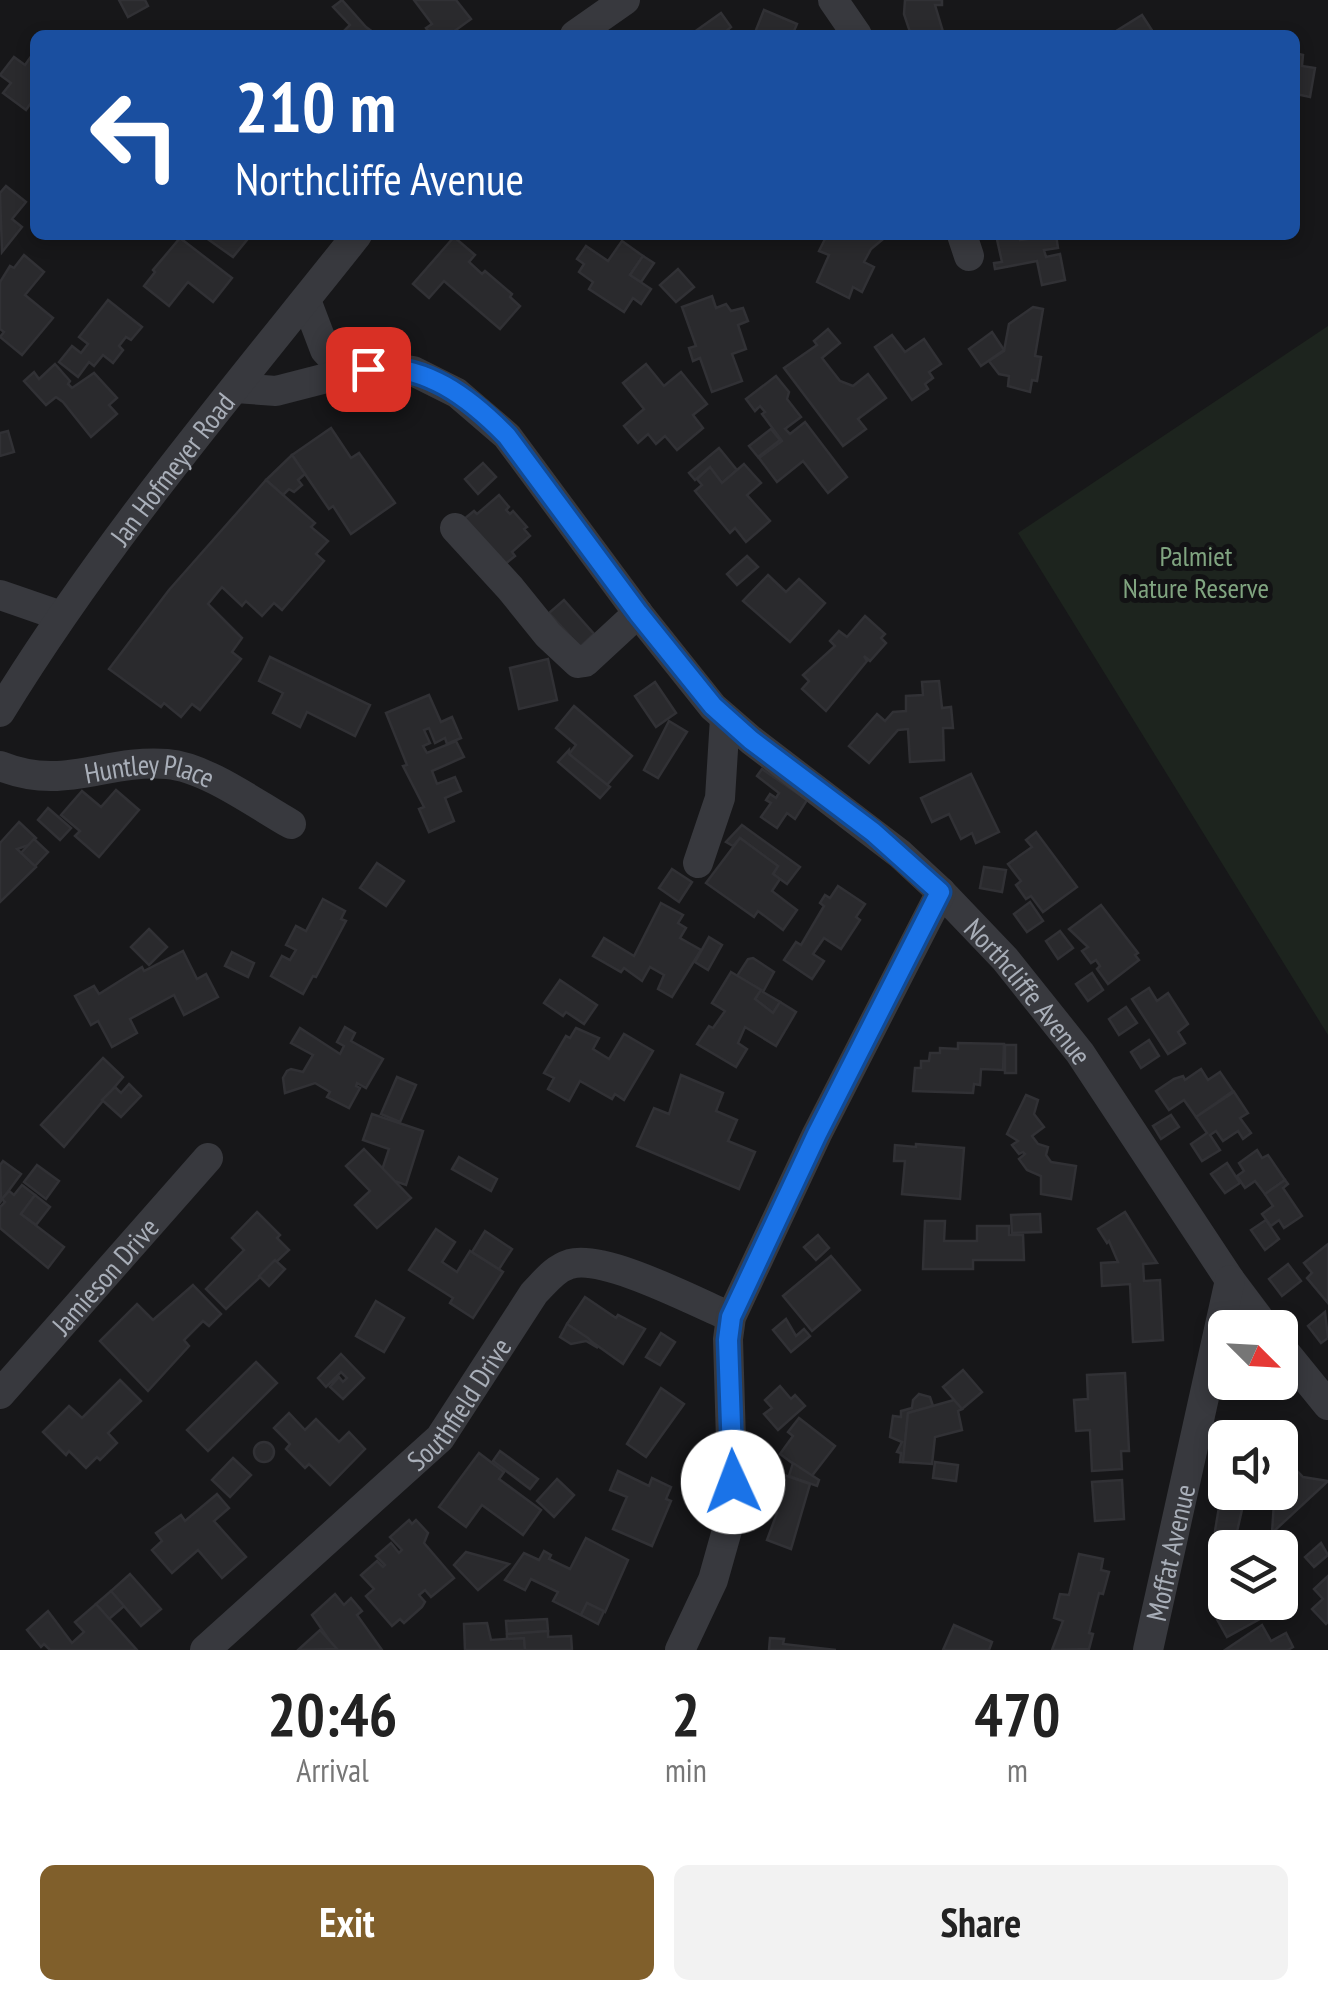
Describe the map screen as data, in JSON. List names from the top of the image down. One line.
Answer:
{"streets":{"street":["Jan Hofmeyer Road","Huntley Place","Northcliffe Avenue","Jamieson Drive","Southfield Drive","Moffat Avenue"]},"crossings":[["Jan Hofmeyer Road","Northcliffe Avenue"],["Northcliffe Avenue","Moffat Avenue"]],"parks":["Palmiet Nature Reserve"],"north":"bottom right","page":{"turn":["210 m","Northcliffe Avenue"],"eta":["20:46","Arrival","2","min","470","m"],"buttons":["Exit","Share"]}}
